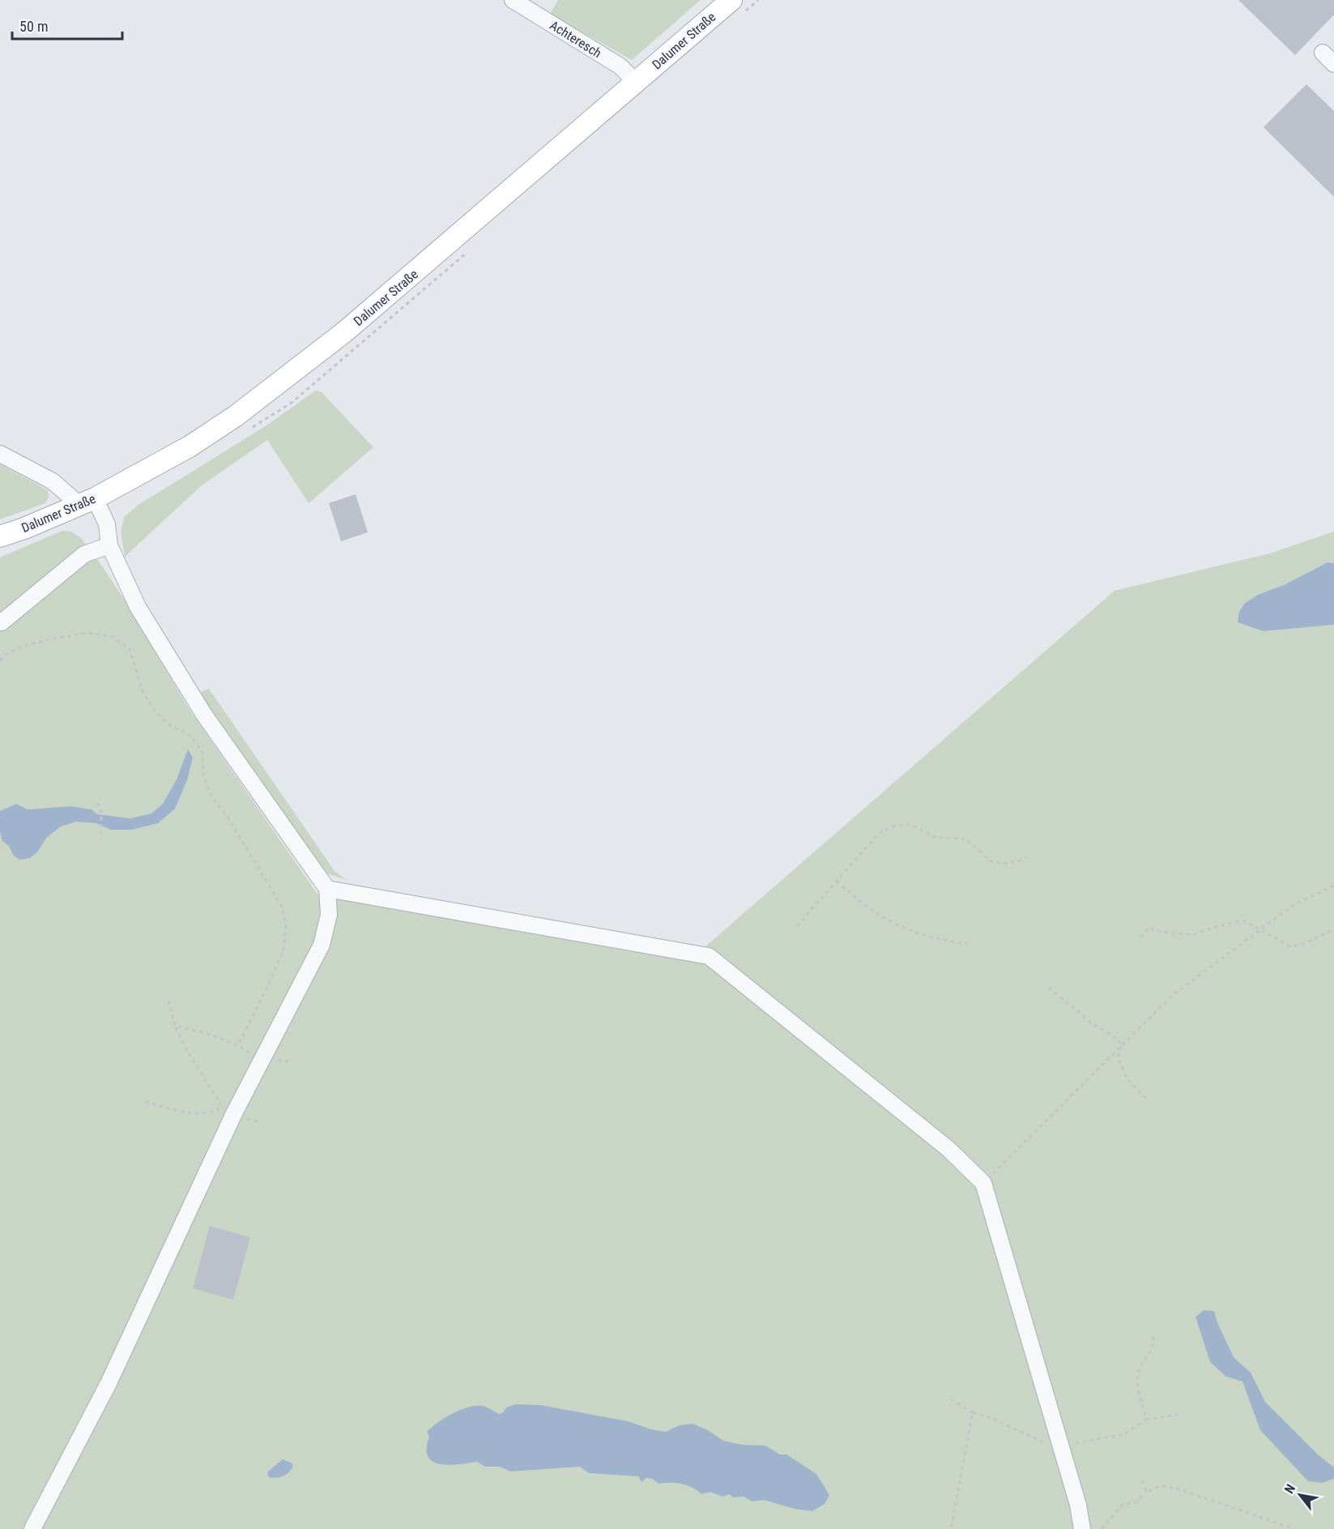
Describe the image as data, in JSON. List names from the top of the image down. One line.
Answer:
{"streets":{"main road":["Dalumer Straße"],"street":["Achteresch"]},"crossings":[["Achteresch","Dalumer Straße"]],"scale_bar":"50 m","north":"top left"}
